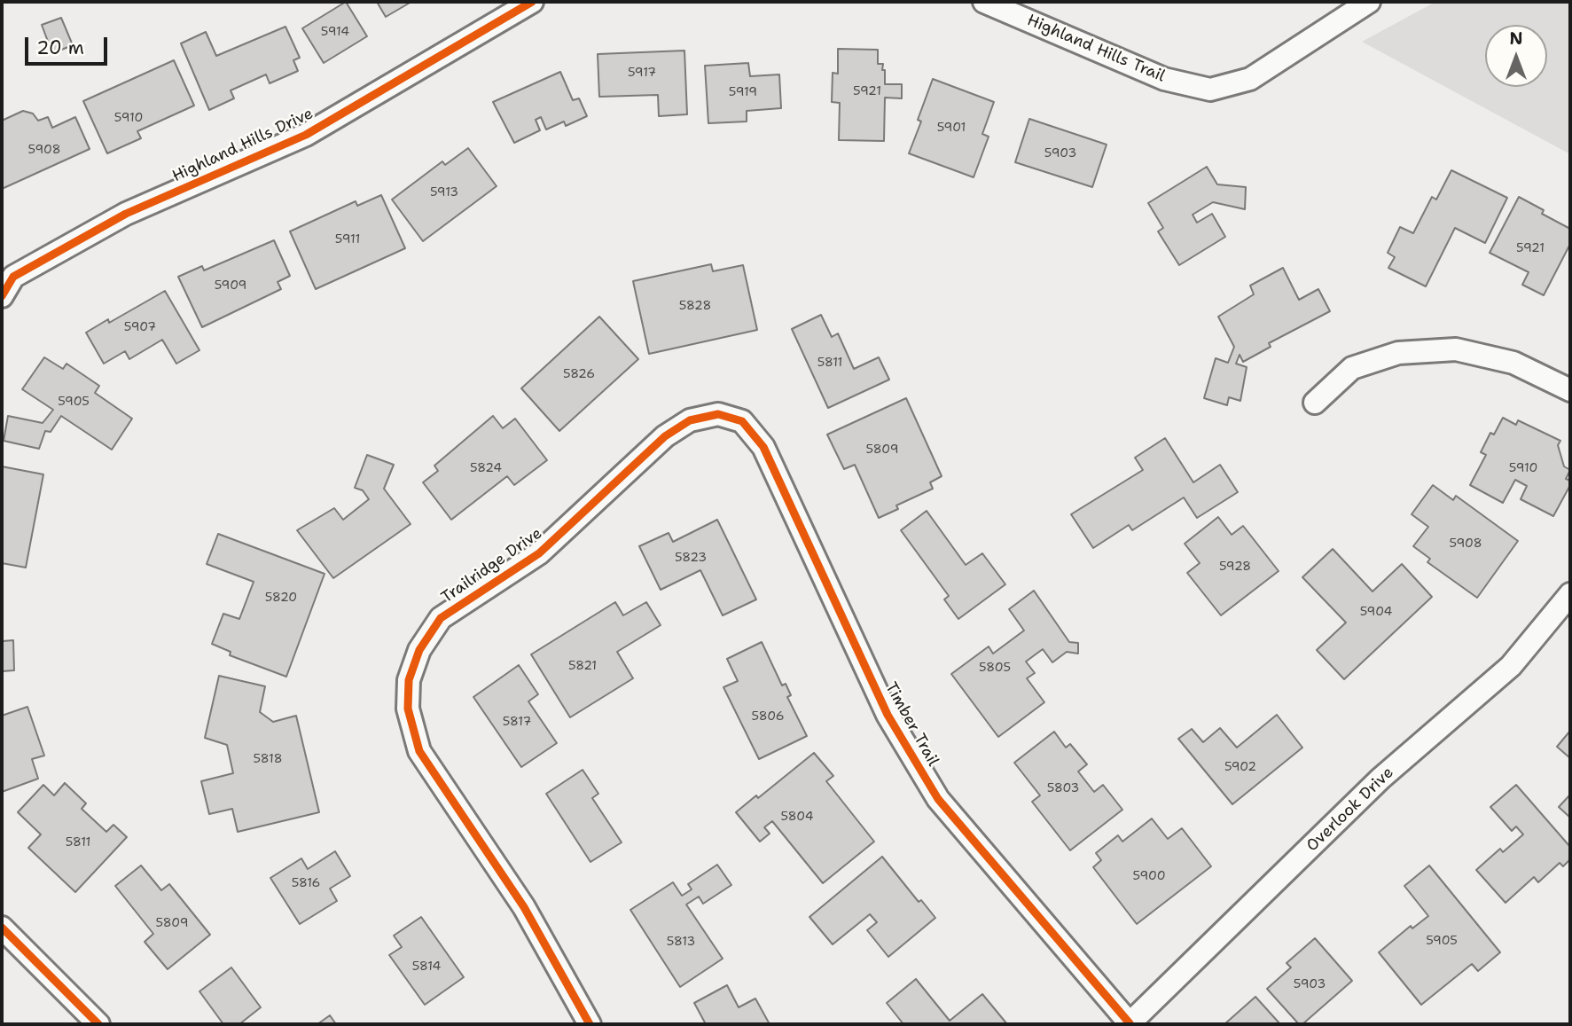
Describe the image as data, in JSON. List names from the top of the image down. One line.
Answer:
{"streets":{"street":["Highland Hills Trail","Highland Hills Drive","Trailridge Drive","Timber Trail","Overlook Drive"]},"crossings":[["Trailridge Drive","Timber Trail"],["Timber Trail","Overlook Drive"]],"house_numbers":["5914","5917","5921","5919","5910","5901","5908","5903","5913","5911","5921","5909","5828","5907","5811","5826","5905","5809","5824","5910","5908","5823","5928","5820","5904","5821","5805","5806","5817","5818","5902","5803","5804","5811","5900","5816","5809","5905","5813","5814","5903"],"scale_bar":"20 m","north":"top"}
